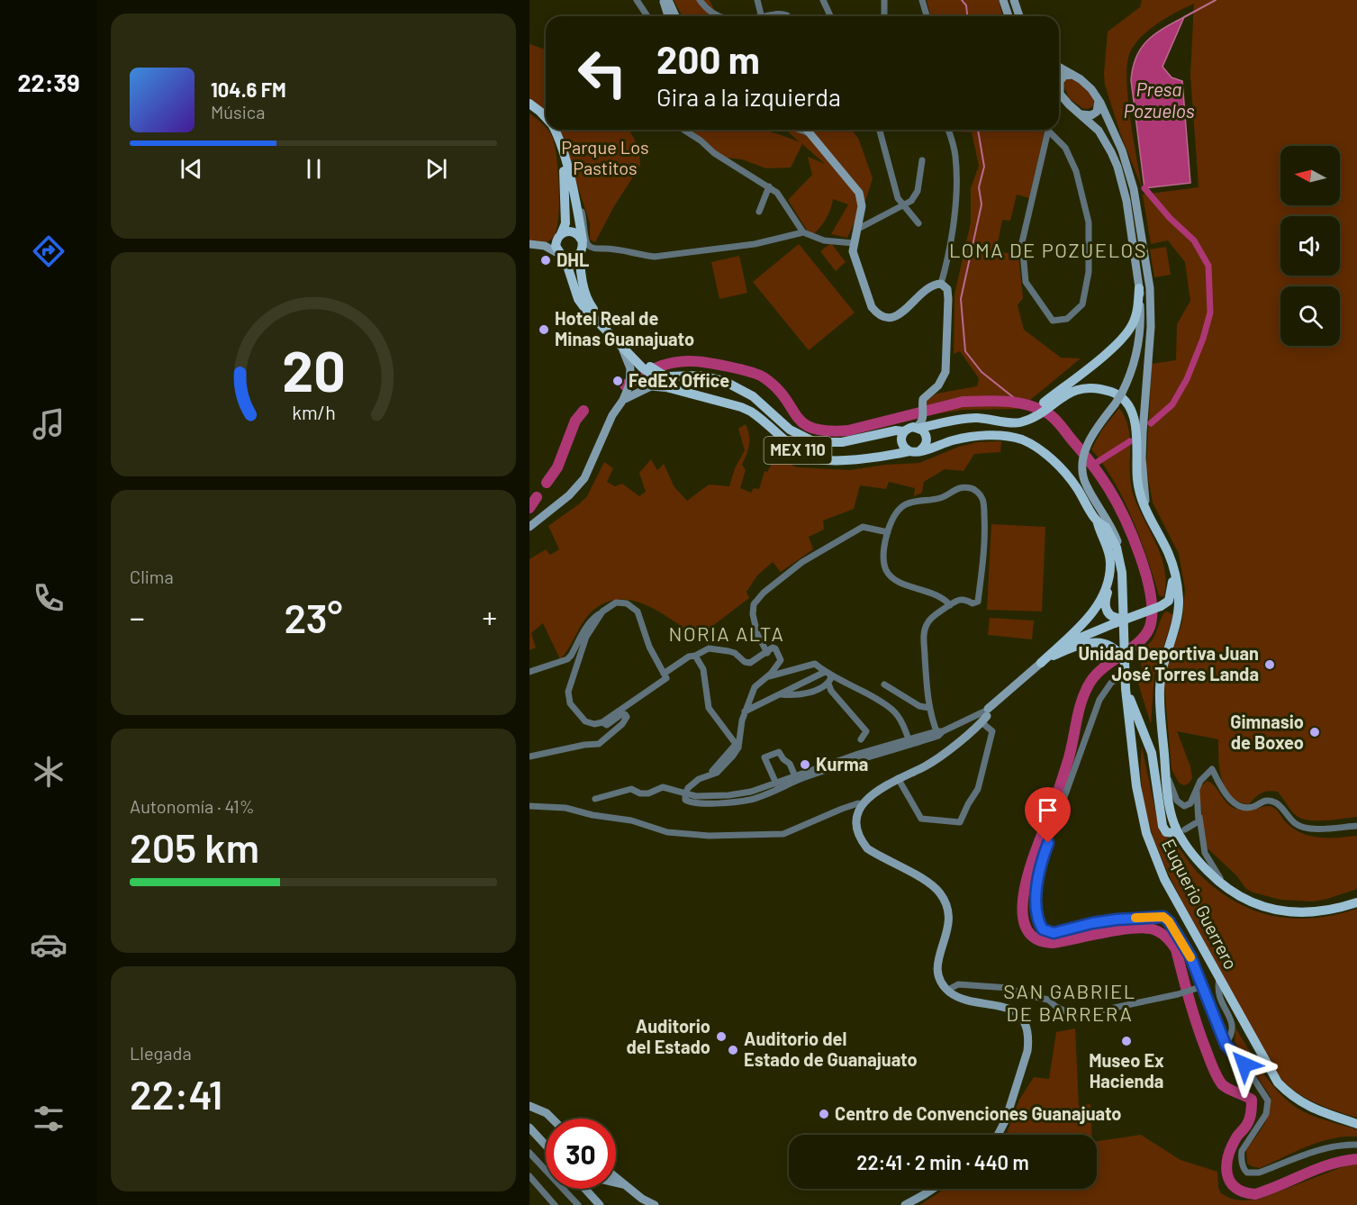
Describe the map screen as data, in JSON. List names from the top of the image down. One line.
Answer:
{"streets":{"main road":["MEX 110","Euquerio Guerrero"]},"crossings":[["MEX 110","Euquerio Guerrero"]],"districts":["LOMA DE POZUELOS","NORIA ALTA","SAN GABRIEL DE BARRERA"],"water":["Presa Pozuelos"],"parks":["Parque Los Pastitos"],"places":["DHL","Hotel Real de Minas Guanajuato","FedEx Office","Unidad Deportiva Juan José Torres Landa","Gimnasio de Boxeo","Kurma","Auditorio del Estado","Museo Ex Hacienda","Auditorio del Estado de Guanajuato","Centro de Convenciones Guanajuato"],"north":"left","page":{"tabs":"22:39","turn":["200 m","Gira a la izquierda"],"song":["104.6 FM","Música"],"tile":["Clima",["Autonomía · 41%","205 km"],["Llegada","22:41"]],"heat":["−","23°","+"],"limit":"30","trip":"22:41 · 2 min · 440 m","gauge":["20","km/h"]}}
